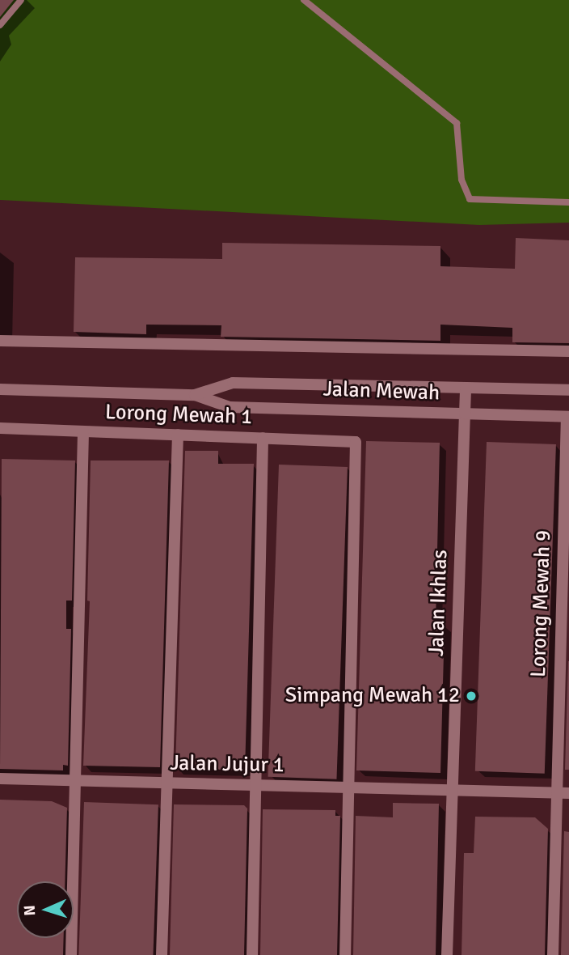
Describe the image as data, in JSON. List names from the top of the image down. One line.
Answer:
{"streets":{"street":["Jalan Mewah","Lorong Mewah 1","Jalan Ikhlas","Lorong Mewah 9","Jalan Jujur 1"]},"crossings":[["Jalan Mewah","Jalan Ikhlas"],["Jalan Mewah","Lorong Mewah 9"],["Lorong Mewah 1","Jalan Jujur 1"],["Jalan Ikhlas","Jalan Jujur 1"],["Lorong Mewah 9","Jalan Jujur 1"]],"places":["Simpang Mewah 12"],"north":"left"}
